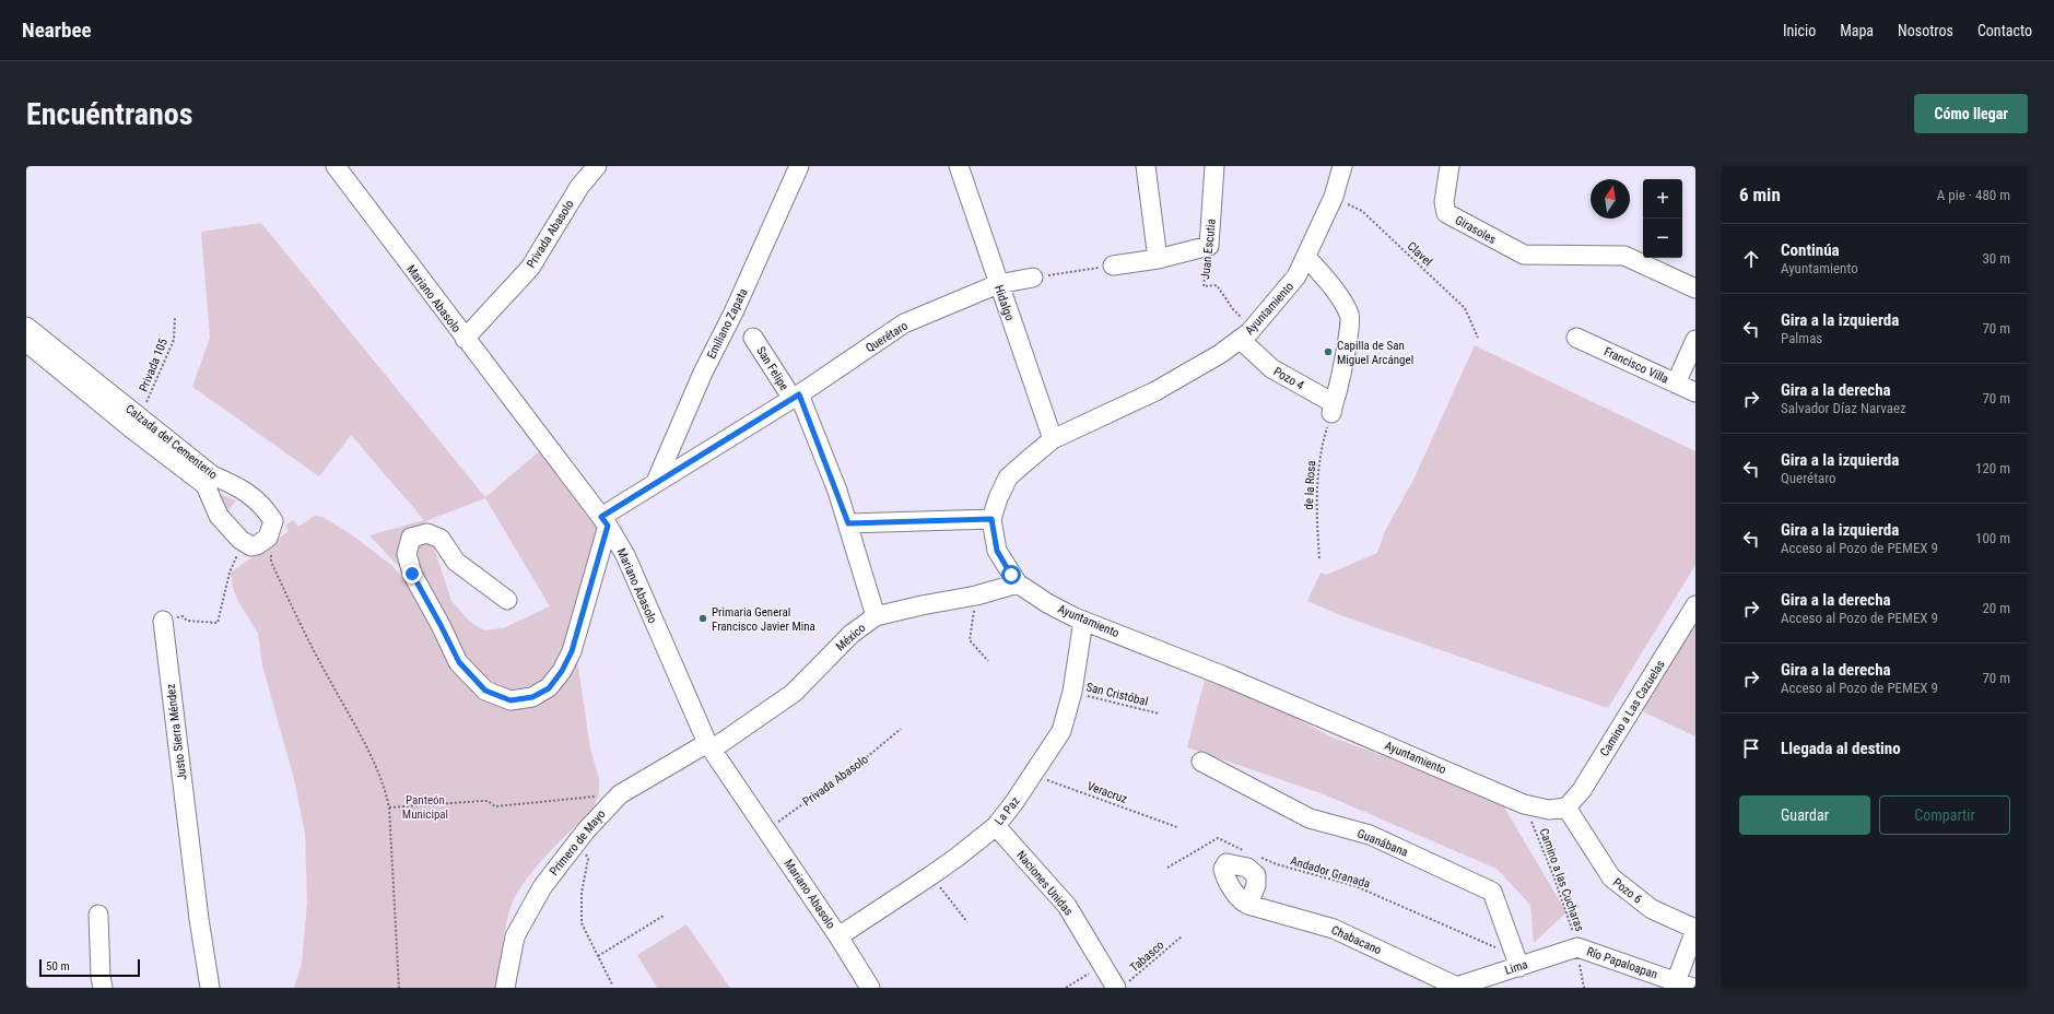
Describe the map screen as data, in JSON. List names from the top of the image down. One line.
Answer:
{"streets":{"street":["Girasoles","Privada Abasolo","Juan Escutia","Mariano Abasolo","Hidalgo","Ayuntamiento","Emiliano Zapata","Querétaro","Francisco Villa","San Felipe","Pozo 4","Calzada del Cementerio","México","Camino a Las Cazuelas","Justo Sierra Méndez","La Paz","Primero de Mayo","Guanábana","Naciones Unidas","Pozo 6","Chabacano","Río Papaloapan","Lima"],"path":["Clavel","Privada 105","de la Rosa","San Cristóbal","Veracruz","Andador Granada","Camino a las Cucharas","Tabasco"]},"crossings":[["Privada Abasolo","Mariano Abasolo"],["Juan Escutia","Ayuntamiento"],["Juan Escutia","Pozo 4"],["Clavel","Ayuntamiento"],["Mariano Abasolo","Querétaro"],["Mariano Abasolo","México"],["Mariano Abasolo","La Paz"],["Mariano Abasolo","Primero de Mayo"],["Hidalgo","Ayuntamiento"],["Hidalgo","Querétaro"],["Ayuntamiento","Pozo 4"],["Ayuntamiento","México"],["Ayuntamiento","Camino a Las Cazuelas"],["Ayuntamiento","La Paz"],["Ayuntamiento","Camino a las Cucharas"],["Ayuntamiento","Pozo 6"],["Emiliano Zapata","Querétaro"],["Querétaro","San Felipe"],["Privada 105","Calzada del Cementerio"],["San Felipe","México"],["Pozo 4","de la Rosa"],["México","Primero de Mayo"],["San Cristóbal","La Paz"],["Camino a Las Cazuelas","Pozo 6"],["Veracruz","La Paz"],["La Paz","Naciones Unidas"],["Guanábana","Andador Granada"],["Guanábana","Lima"],["Andador Granada","Lima"],["Camino a las Cucharas","Río Papaloapan"],["Camino a las Cucharas","Lima"],["Naciones Unidas","Tabasco"],["Chabacano","Lima"],["Río Papaloapan","Lima"]],"parks":["Panteón Municipal"],"places":["Capilla de San Miguel Arcángel","Primaria General Francisco Javier Mina"],"scale_bar":"50 m","north":"top","page":{"header":"Nearbee","nav":["Inicio","Mapa","Nosotros","Contacto"],"buttons":["Cómo llegar",["Guardar","Compartir"]],"title":"Encuéntranos","heading":["6 min","A pie · 480 m"],"map_buttons":["+","−"],"list":[["Continúa","Ayuntamiento","30 m"],["Gira a la izquierda","Palmas","70 m"],["Gira a la derecha","Salvador Díaz Narvaez","70 m"],["Gira a la izquierda","Querétaro","120 m"],["Gira a la izquierda","Acceso al Pozo de PEMEX 9","100 m"],["Gira a la derecha","Acceso al Pozo de PEMEX 9","20 m"],["Gira a la derecha","Acceso al Pozo de PEMEX 9","70 m"],"Llegada al destino"],"scale":"50 m"}}
